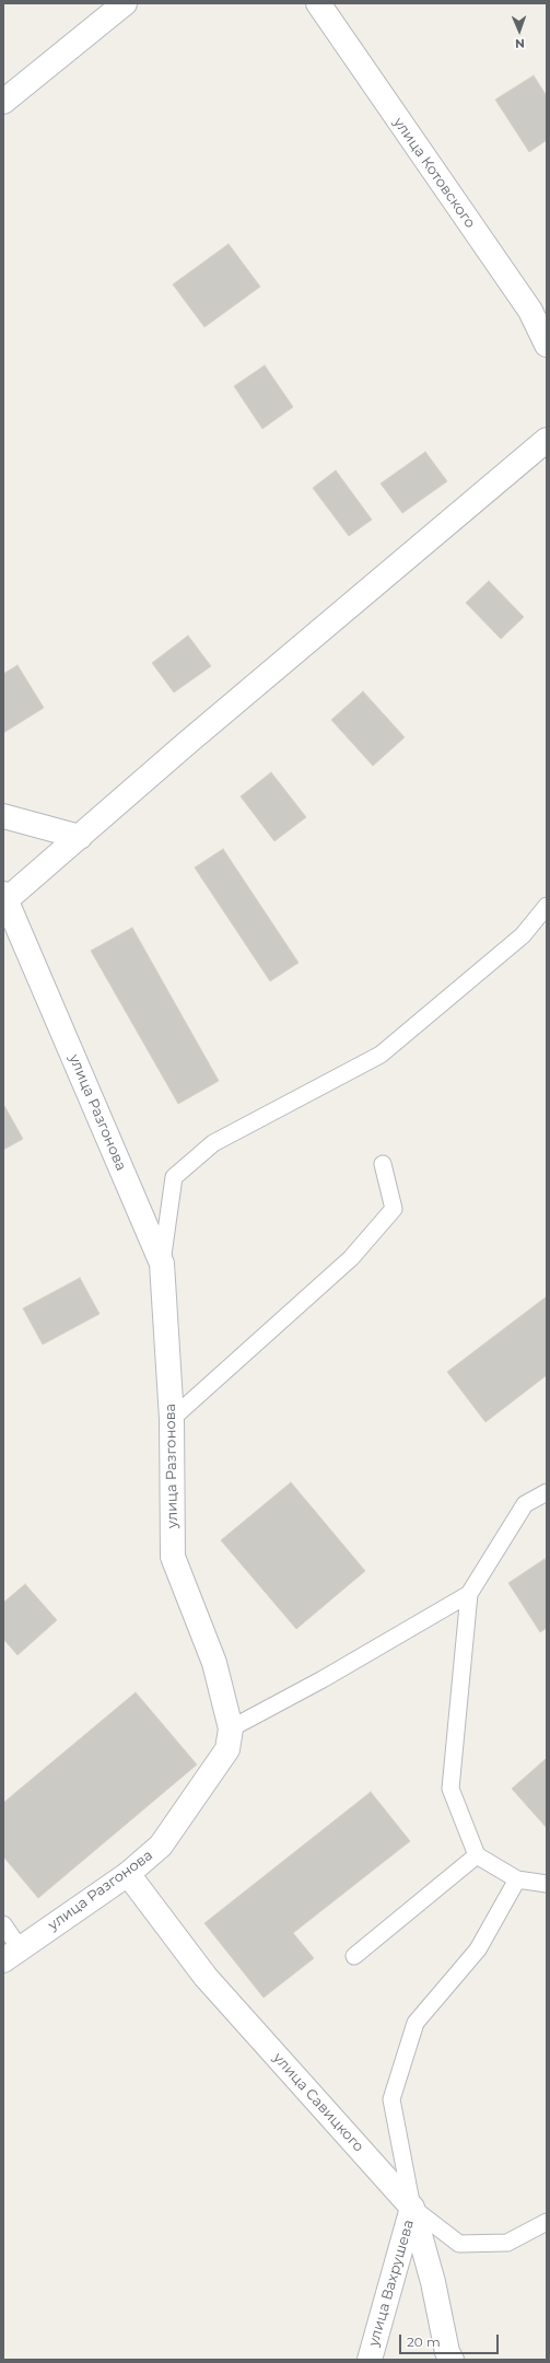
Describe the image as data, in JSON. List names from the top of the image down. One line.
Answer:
{"streets":{"street":["улица Котовского","улица Разгонова","улица Савицкого","улица Вахрушева"]},"crossings":[["улица Разгонова","улица Савицкого"],["улица Савицкого","улица Вахрушева"]],"scale_bar":"20 m","north":"bottom"}
